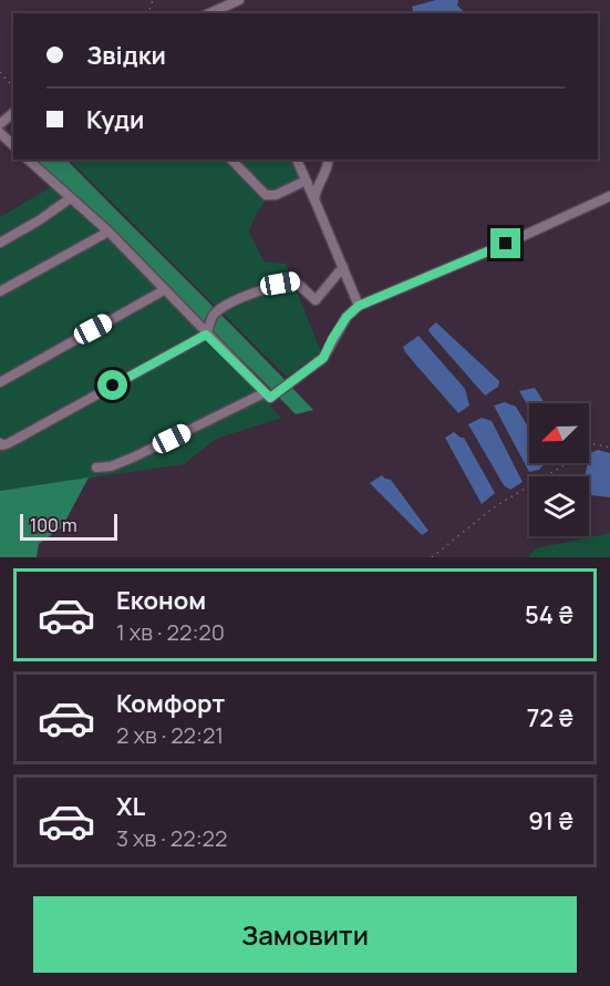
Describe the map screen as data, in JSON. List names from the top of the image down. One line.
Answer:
{"scale_bar":"100 m","north":"bottom left","page":{"banner":["Звідки","Куди"],"scale":"100 m","list":[{"name":"Економ","note":"1 хв · 22:20","value":"54 ₴"},{"name":"Комфорт","note":"2 хв · 22:21","value":"72 ₴"},{"name":"XL","note":"3 хв · 22:22","value":"91 ₴"}],"buttons":"Замовити"}}
